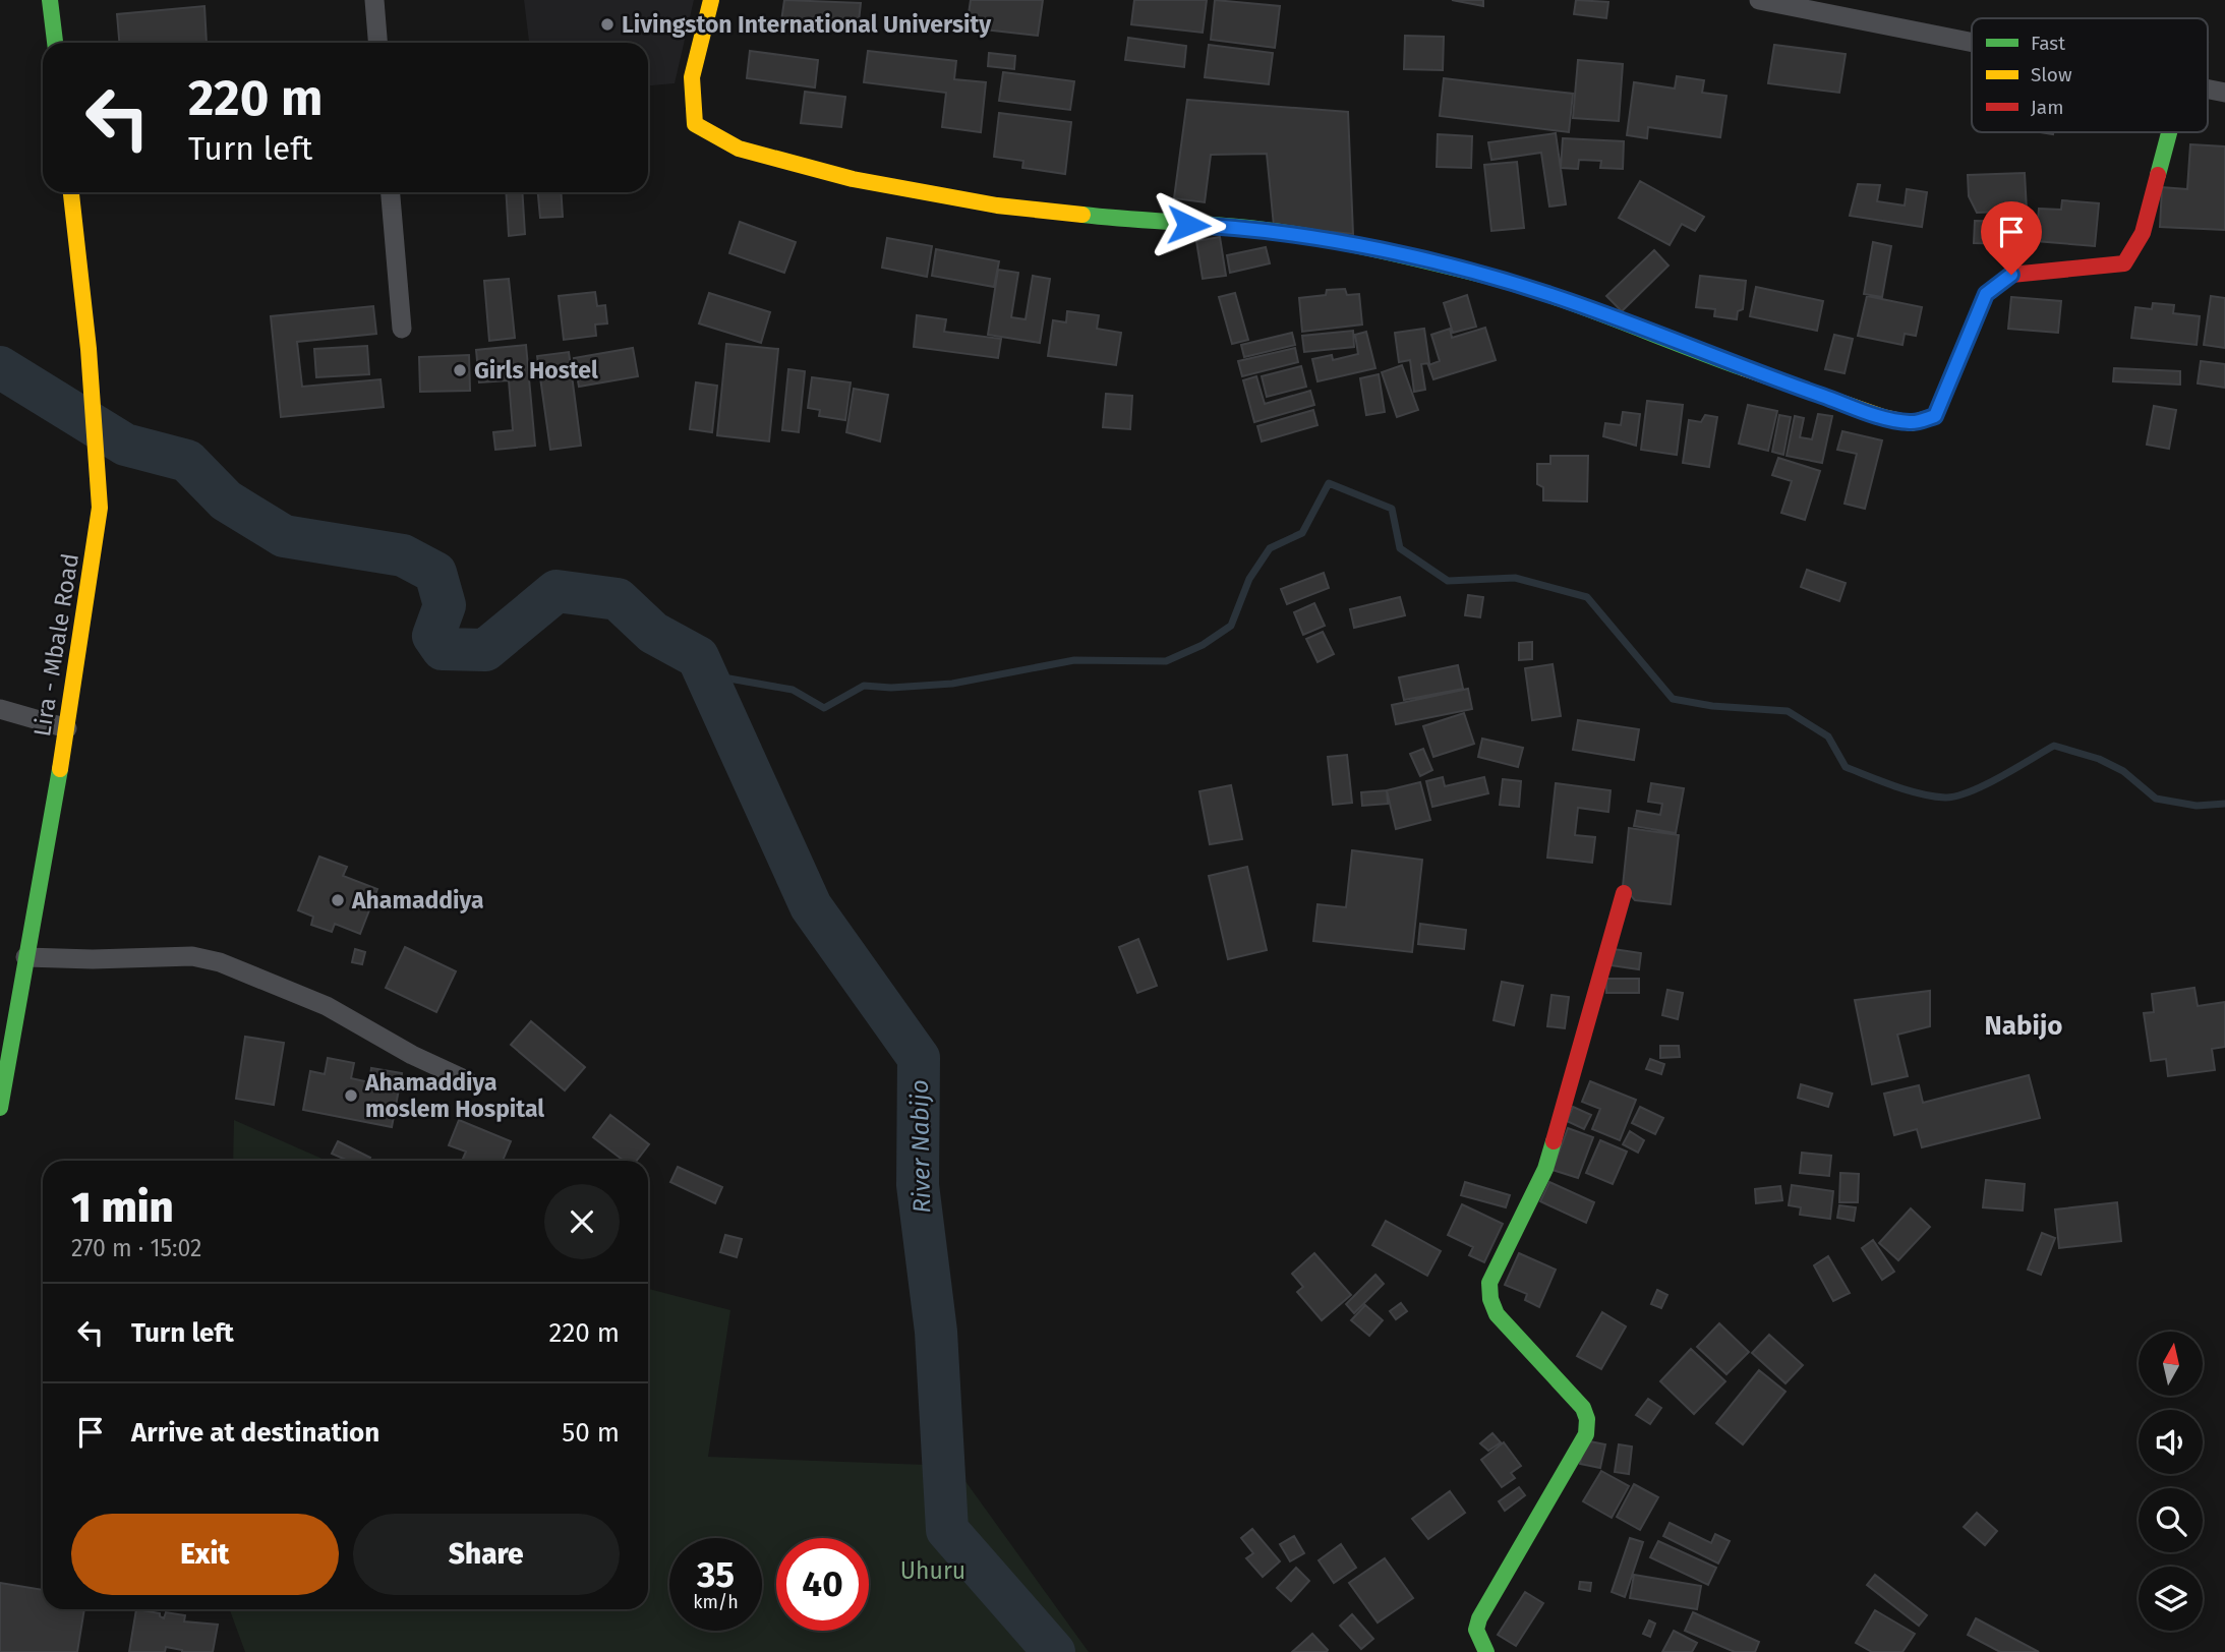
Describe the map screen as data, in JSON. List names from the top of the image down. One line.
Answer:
{"streets":{"street":["Lira - Mbale Road"]},"districts":["Nabijo"],"water":["River Nabijo"],"parks":["Uhuru"],"places":["Livingston International University","Girls Hostel","Ahamaddiya","Ahamaddiya moslem Hospital"],"legend":["Fast","Slow","Jam"],"north":"top","page":{"turn":["220 m","Turn left"],"heading":["1 min","270 m · 15:02"],"list":[{"name":"Turn left","value":"220 m"},{"name":"Arrive at destination","value":"50 m"}],"buttons":["Exit","Share"],"speed":"35 km/h","limit":"40"}}
